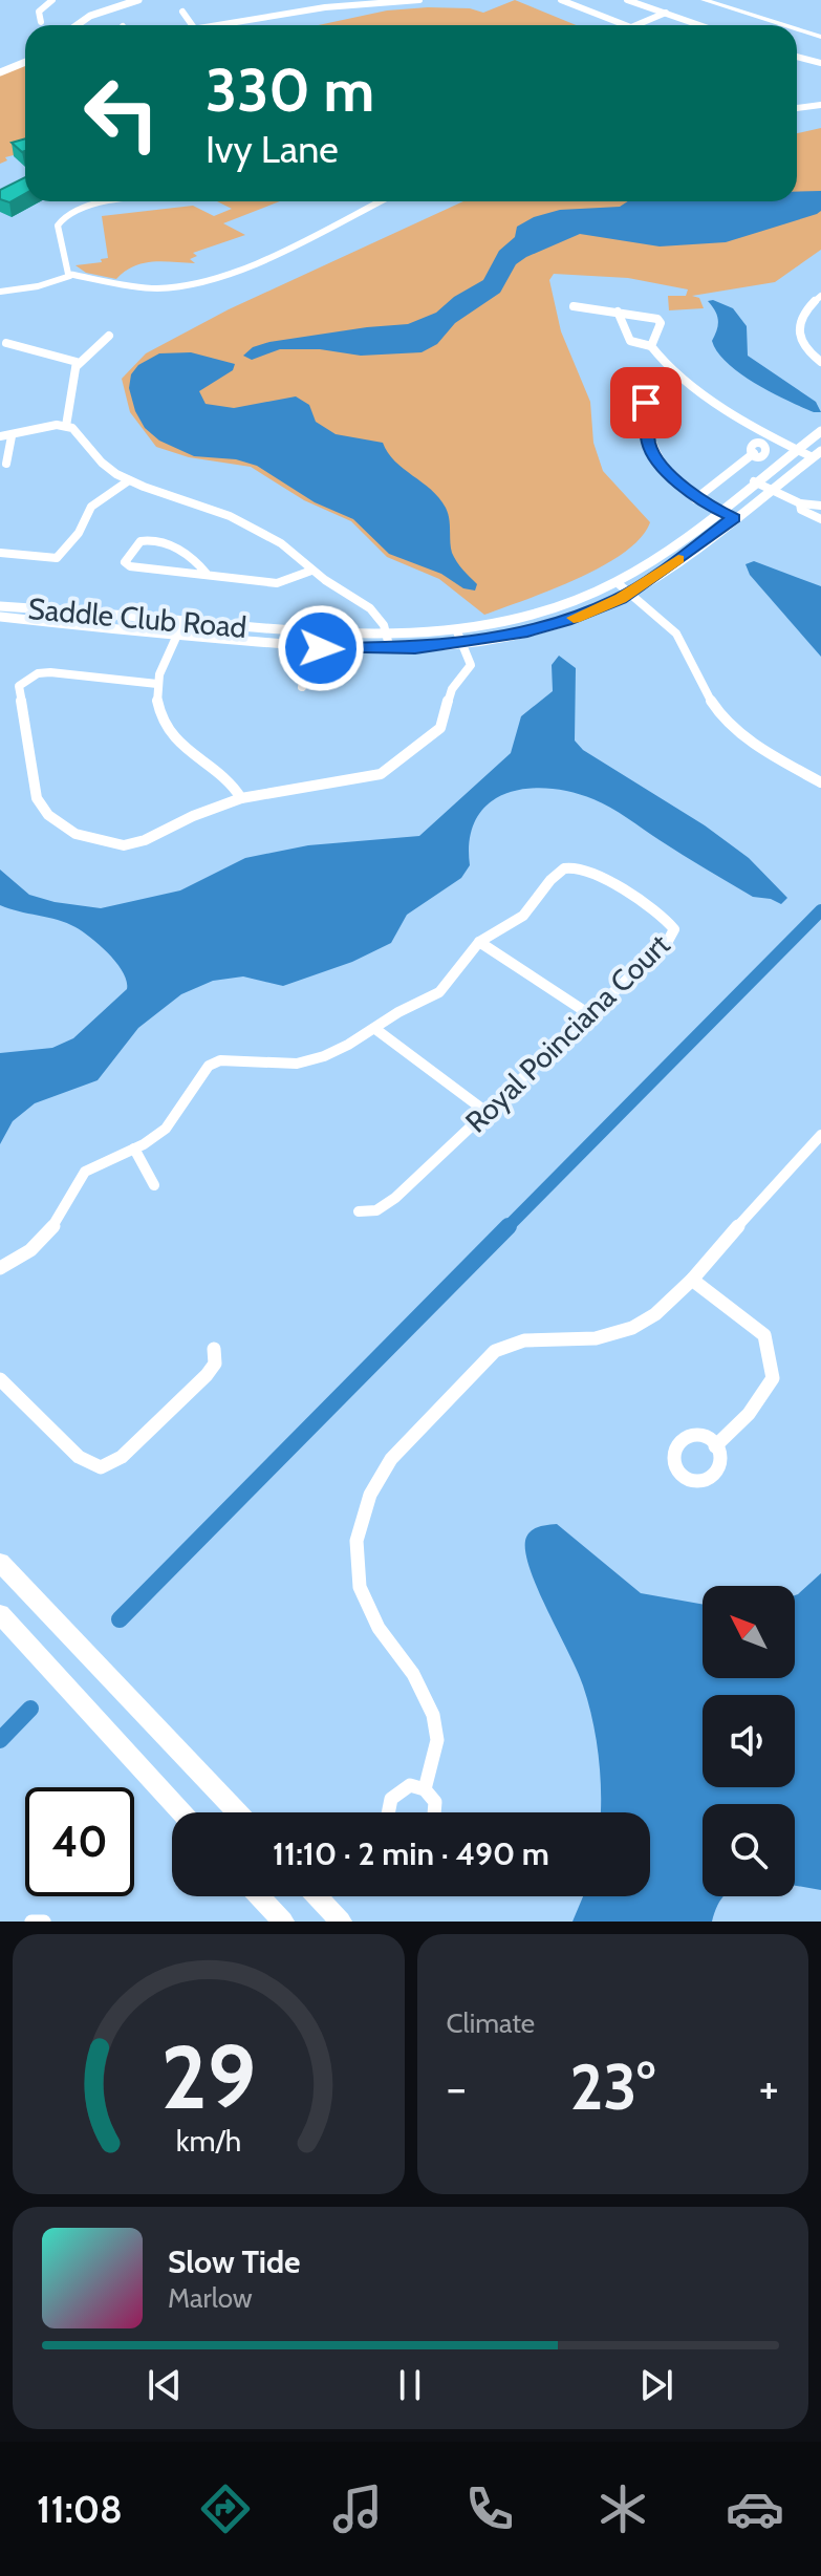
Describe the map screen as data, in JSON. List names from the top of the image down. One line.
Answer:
{"streets":{"street":["Saddle Club Road","Royal Poinciana Court"]},"north":"top left","page":{"turn":["330 m","Ivy Lane"],"limit":"40","trip":"11:10 · 2 min · 490 m","tile":"Climate","heat":["−","23°","+"],"song":["Slow Tide","Marlow"],"tabs":"11:08","gauge":["29","km/h"]}}
